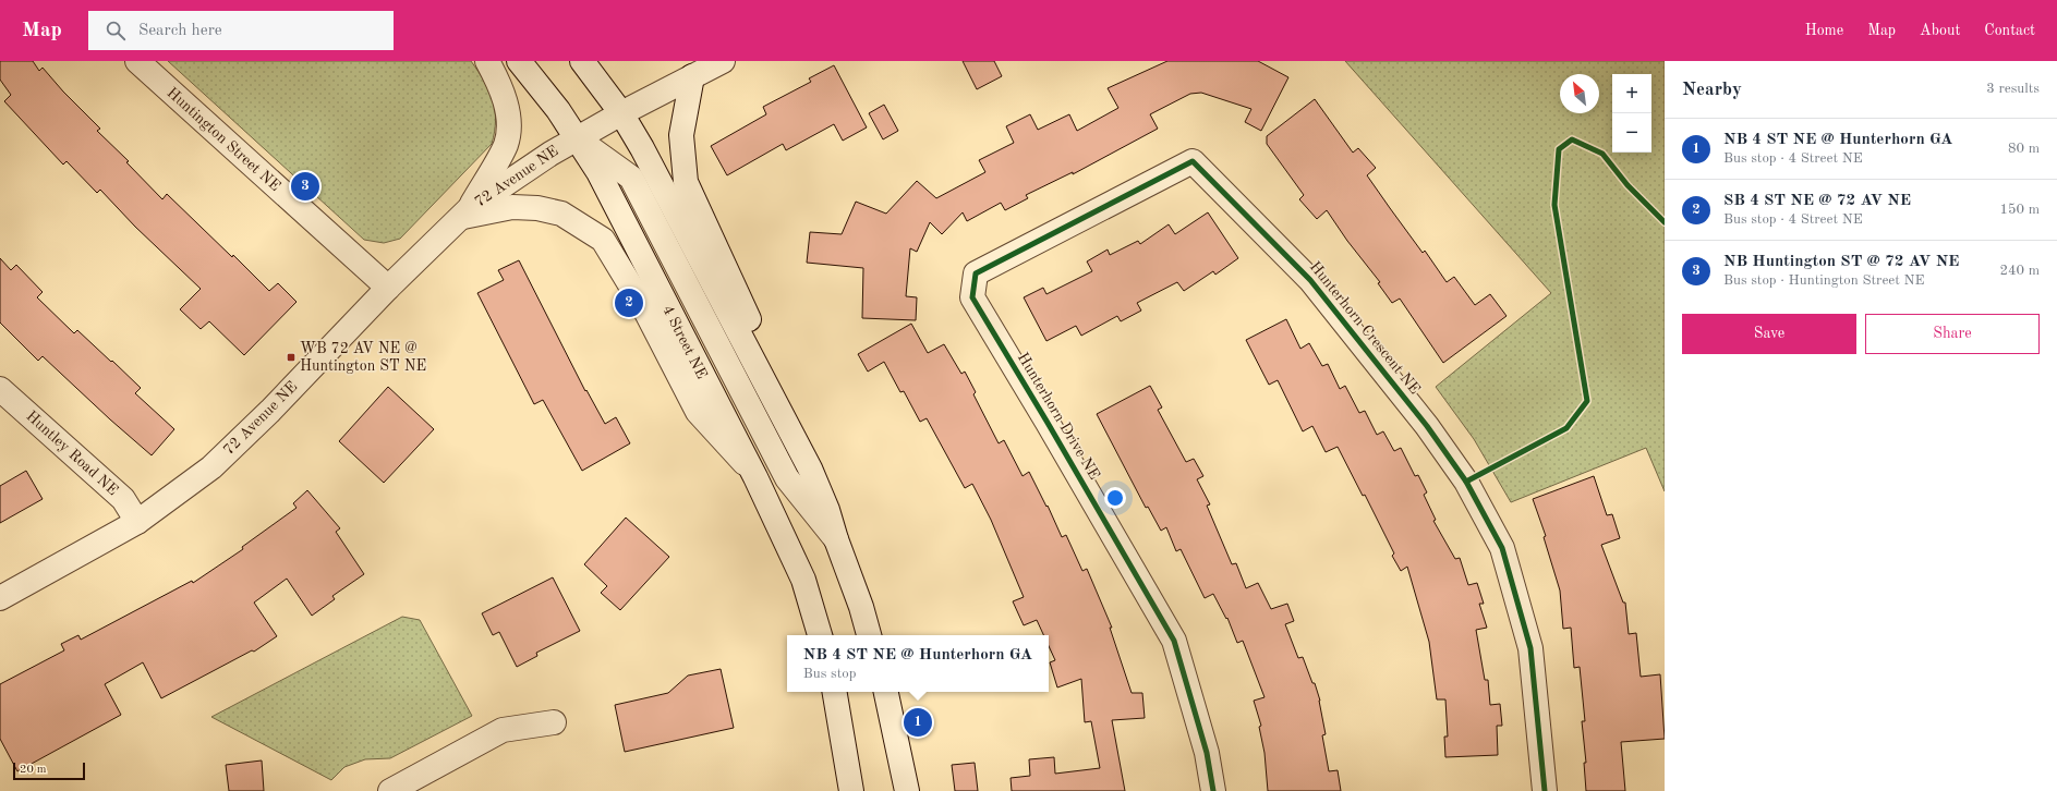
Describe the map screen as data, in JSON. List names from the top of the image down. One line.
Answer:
{"streets":{"street":["Huntington Street NE","72 Avenue NE","Hunterhorn Crescent NE","4 Street NE","Hunterhorn Drive NE","Huntley Road NE"]},"crossings":[["Huntington Street NE","72 Avenue NE"],["72 Avenue NE","4 Street NE"],["72 Avenue NE","Huntley Road NE"],["Hunterhorn Crescent NE","Hunterhorn Drive NE"]],"places":{"transit":["WB 72 AV NE @ Huntington ST NE"]},"scale_bar":"20 m","north":"top left","page":{"header":"Map","search":"Search here","nav":["Home","Map","About","Contact"],"heading":["Nearby","3 results"],"map_buttons":["+","−"],"list":[{"mark":"1","name":"NB 4 ST NE @ Hunterhorn GA","note":"Bus stop · 4 Street NE","value":"80 m"},{"mark":"2","name":"SB 4 ST NE @ 72 AV NE","note":"Bus stop · 4 Street NE","value":"150 m"},{"mark":"3","name":"NB Huntington ST @ 72 AV NE","note":"Bus stop · Huntington Street NE","value":"240 m"}],"pins":["3","2","1"],"buttons":["Save","Share"],"popup":["NB 4 ST NE @ Hunterhorn GA","Bus stop"],"scale":"20 m"}}
